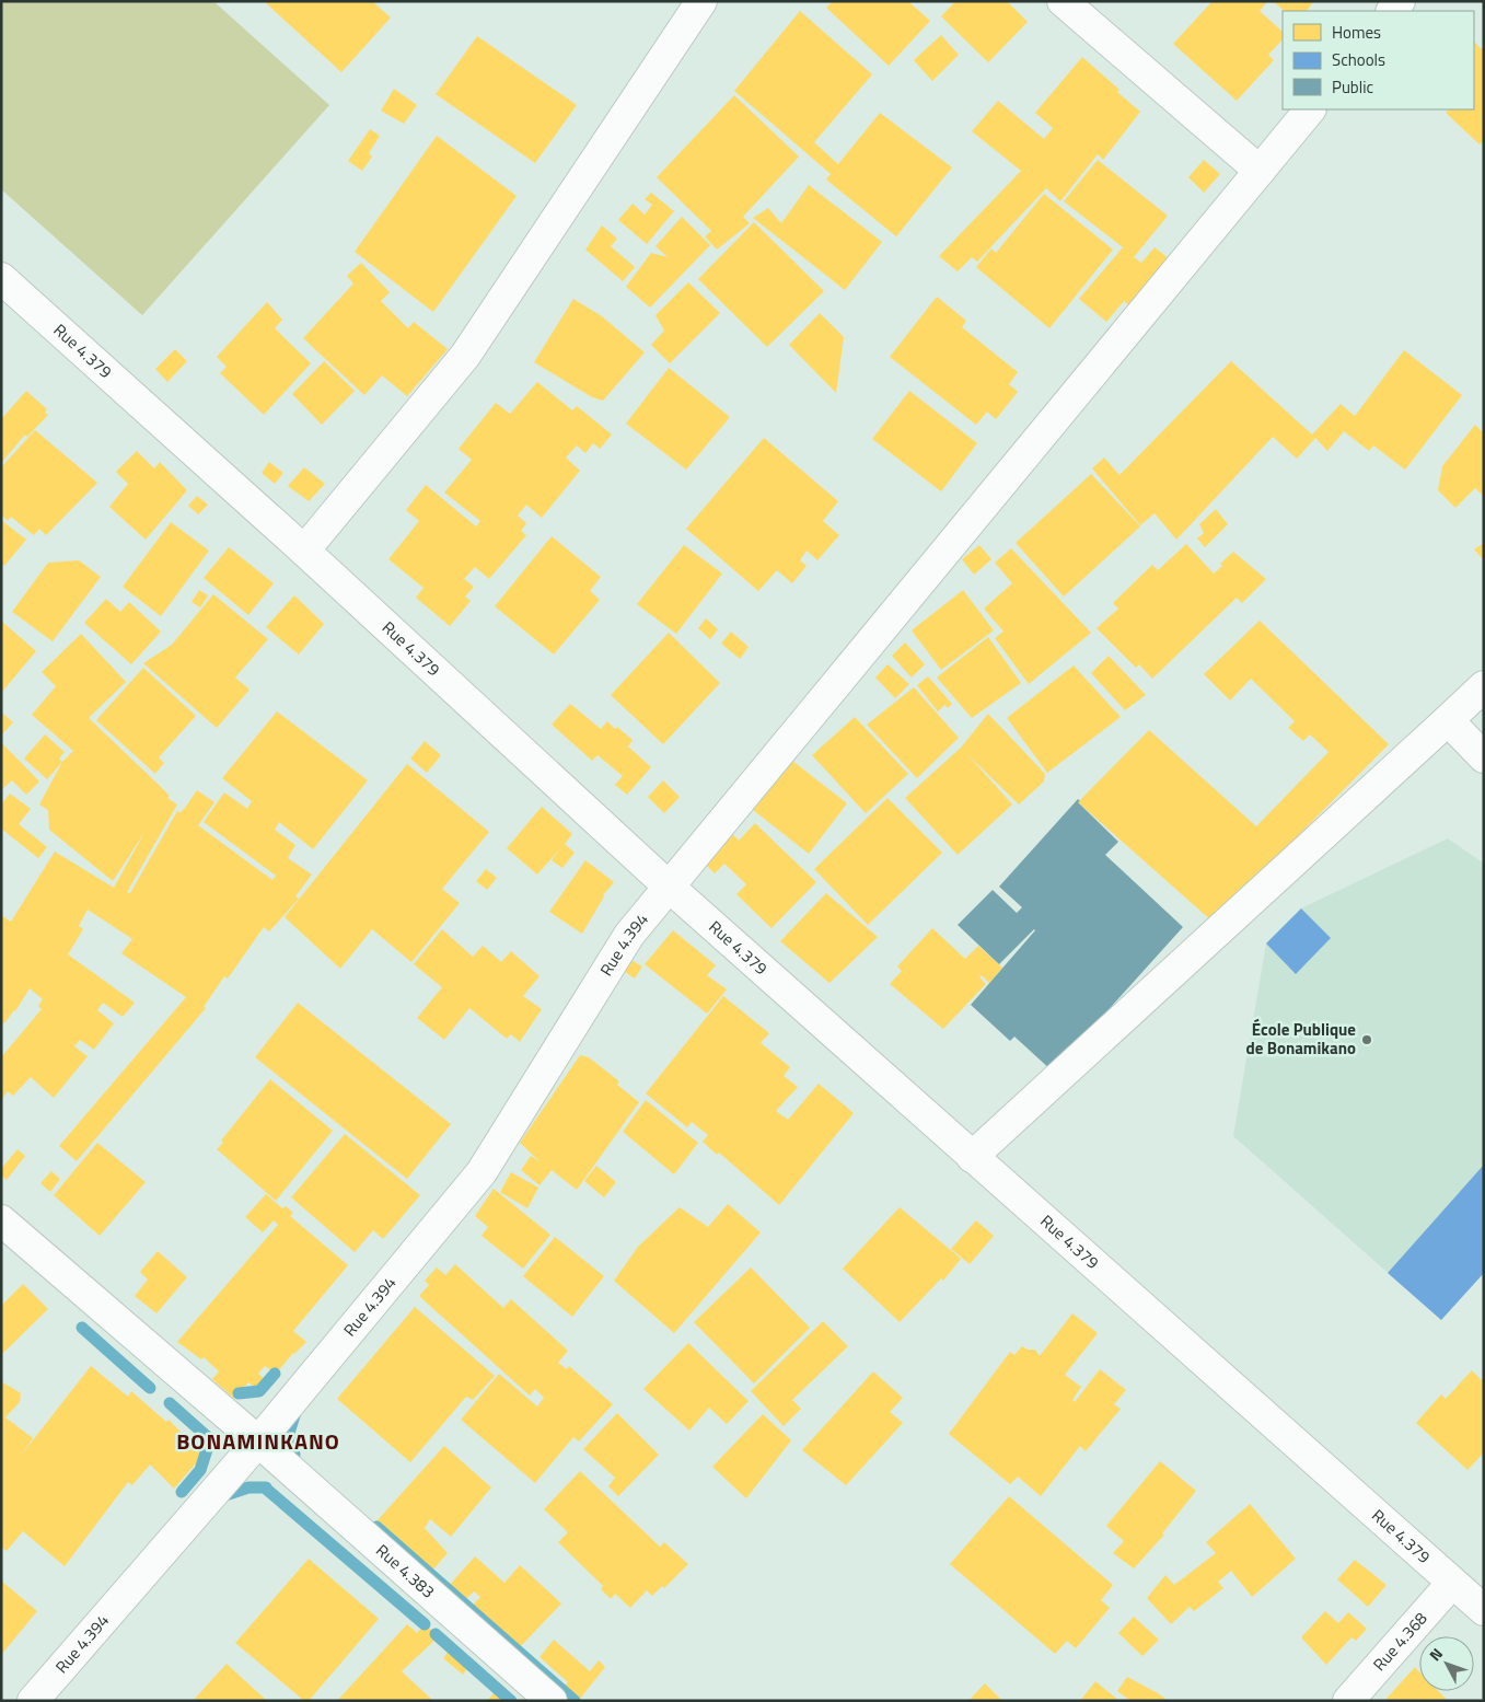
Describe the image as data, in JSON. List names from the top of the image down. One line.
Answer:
{"streets":{"street":["Rue 4.379","Rue 4.394","Rue 4.383","Rue 4.368"]},"crossings":[["Rue 4.379","Rue 4.394"],["Rue 4.379","Rue 4.368"],["Rue 4.394","Rue 4.383"]],"districts":["BONAMINKANO"],"places":["École Publique de Bonamikano"],"legend":["Homes","Schools","Public"],"north":"top left"}
